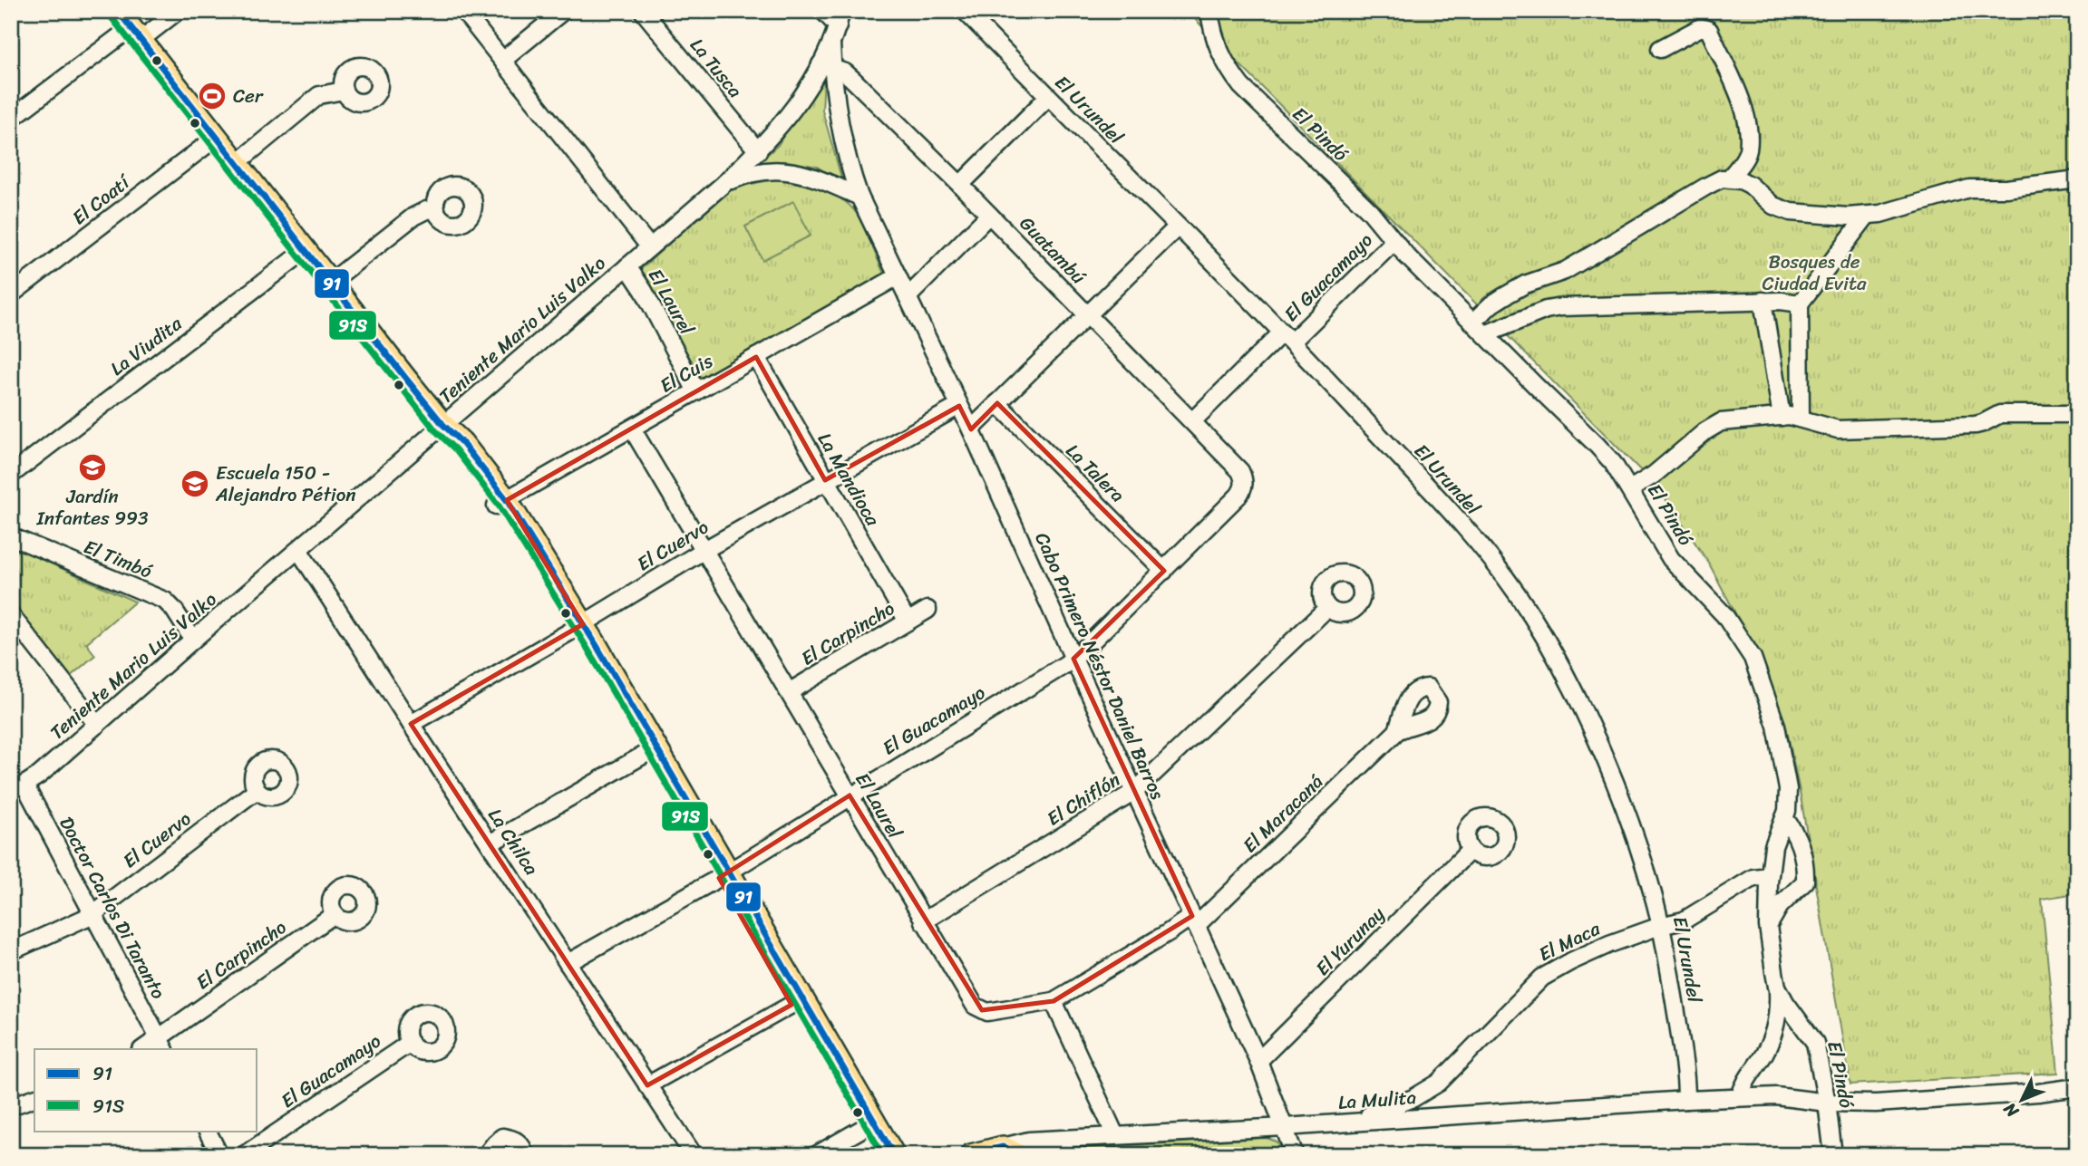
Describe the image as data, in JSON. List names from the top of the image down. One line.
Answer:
{"streets":{"street":["La Tusca","El Urundel","El Pindó","El Coatí","Guatambú","El Guacamayo","El Laurel","Teniente Mario Luis Valko","La Viudita","El Cuis","La Talera","La Mandioca","El Cuervo","El Timbó","El Carpincho","Cabo Primero Néstor Daniel Barros","El Chiflón","El Maracaná","La Chilca","Doctor Carlos Di Taranto","El Yurunay","El Maca","La Mulita"]},"crossings":[["La Tusca","Teniente Mario Luis Valko"],["El Urundel","El Guacamayo"],["El Urundel","El Maca"],["El Urundel","La Mulita"],["El Pindó","El Guacamayo"],["El Pindó","El Maca"],["El Pindó","La Mulita"],["Guatambú","El Guacamayo"],["Guatambú","Teniente Mario Luis Valko"],["Guatambú","Cabo Primero Néstor Daniel Barros"],["El Guacamayo","El Laurel"],["El Guacamayo","La Talera"],["El Guacamayo","Cabo Primero Néstor Daniel Barros"],["El Guacamayo","La Chilca"],["El Laurel","Teniente Mario Luis Valko"],["El Laurel","El Cuis"],["El Laurel","El Cuervo"],["El Laurel","El Carpincho"],["El Laurel","El Chiflón"],["El Laurel","El Maracaná"],["Teniente Mario Luis Valko","El Timbó"],["Teniente Mario Luis Valko","Cabo Primero Néstor Daniel Barros"],["Teniente Mario Luis Valko","La Chilca"],["Teniente Mario Luis Valko","Doctor Carlos Di Taranto"],["El Cuis","La Mandioca"],["El Cuis","Cabo Primero Néstor Daniel Barros"],["La Mandioca","El Cuervo"],["La Mandioca","El Carpincho"],["El Cuervo","Cabo Primero Néstor Daniel Barros"],["El Cuervo","La Chilca"],["El Cuervo","Doctor Carlos Di Taranto"],["El Carpincho","Doctor Carlos Di Taranto"],["Cabo Primero Néstor Daniel Barros","El Chiflón"],["Cabo Primero Néstor Daniel Barros","El Maracaná"],["Cabo Primero Néstor Daniel Barros","El Yurunay"],["Cabo Primero Néstor Daniel Barros","La Mulita"],["El Maca","La Mulita"]],"parks":["Bosques de Ciudad Evita"],"places":{"sports":["Cer"],"school or university":["Jardín Infantes 993","Escuela 150 - Alejandro Pétion"]},"lines":["transit line 91","transit line 91S"],"legend":["91","91S"],"north":"bottom left"}
